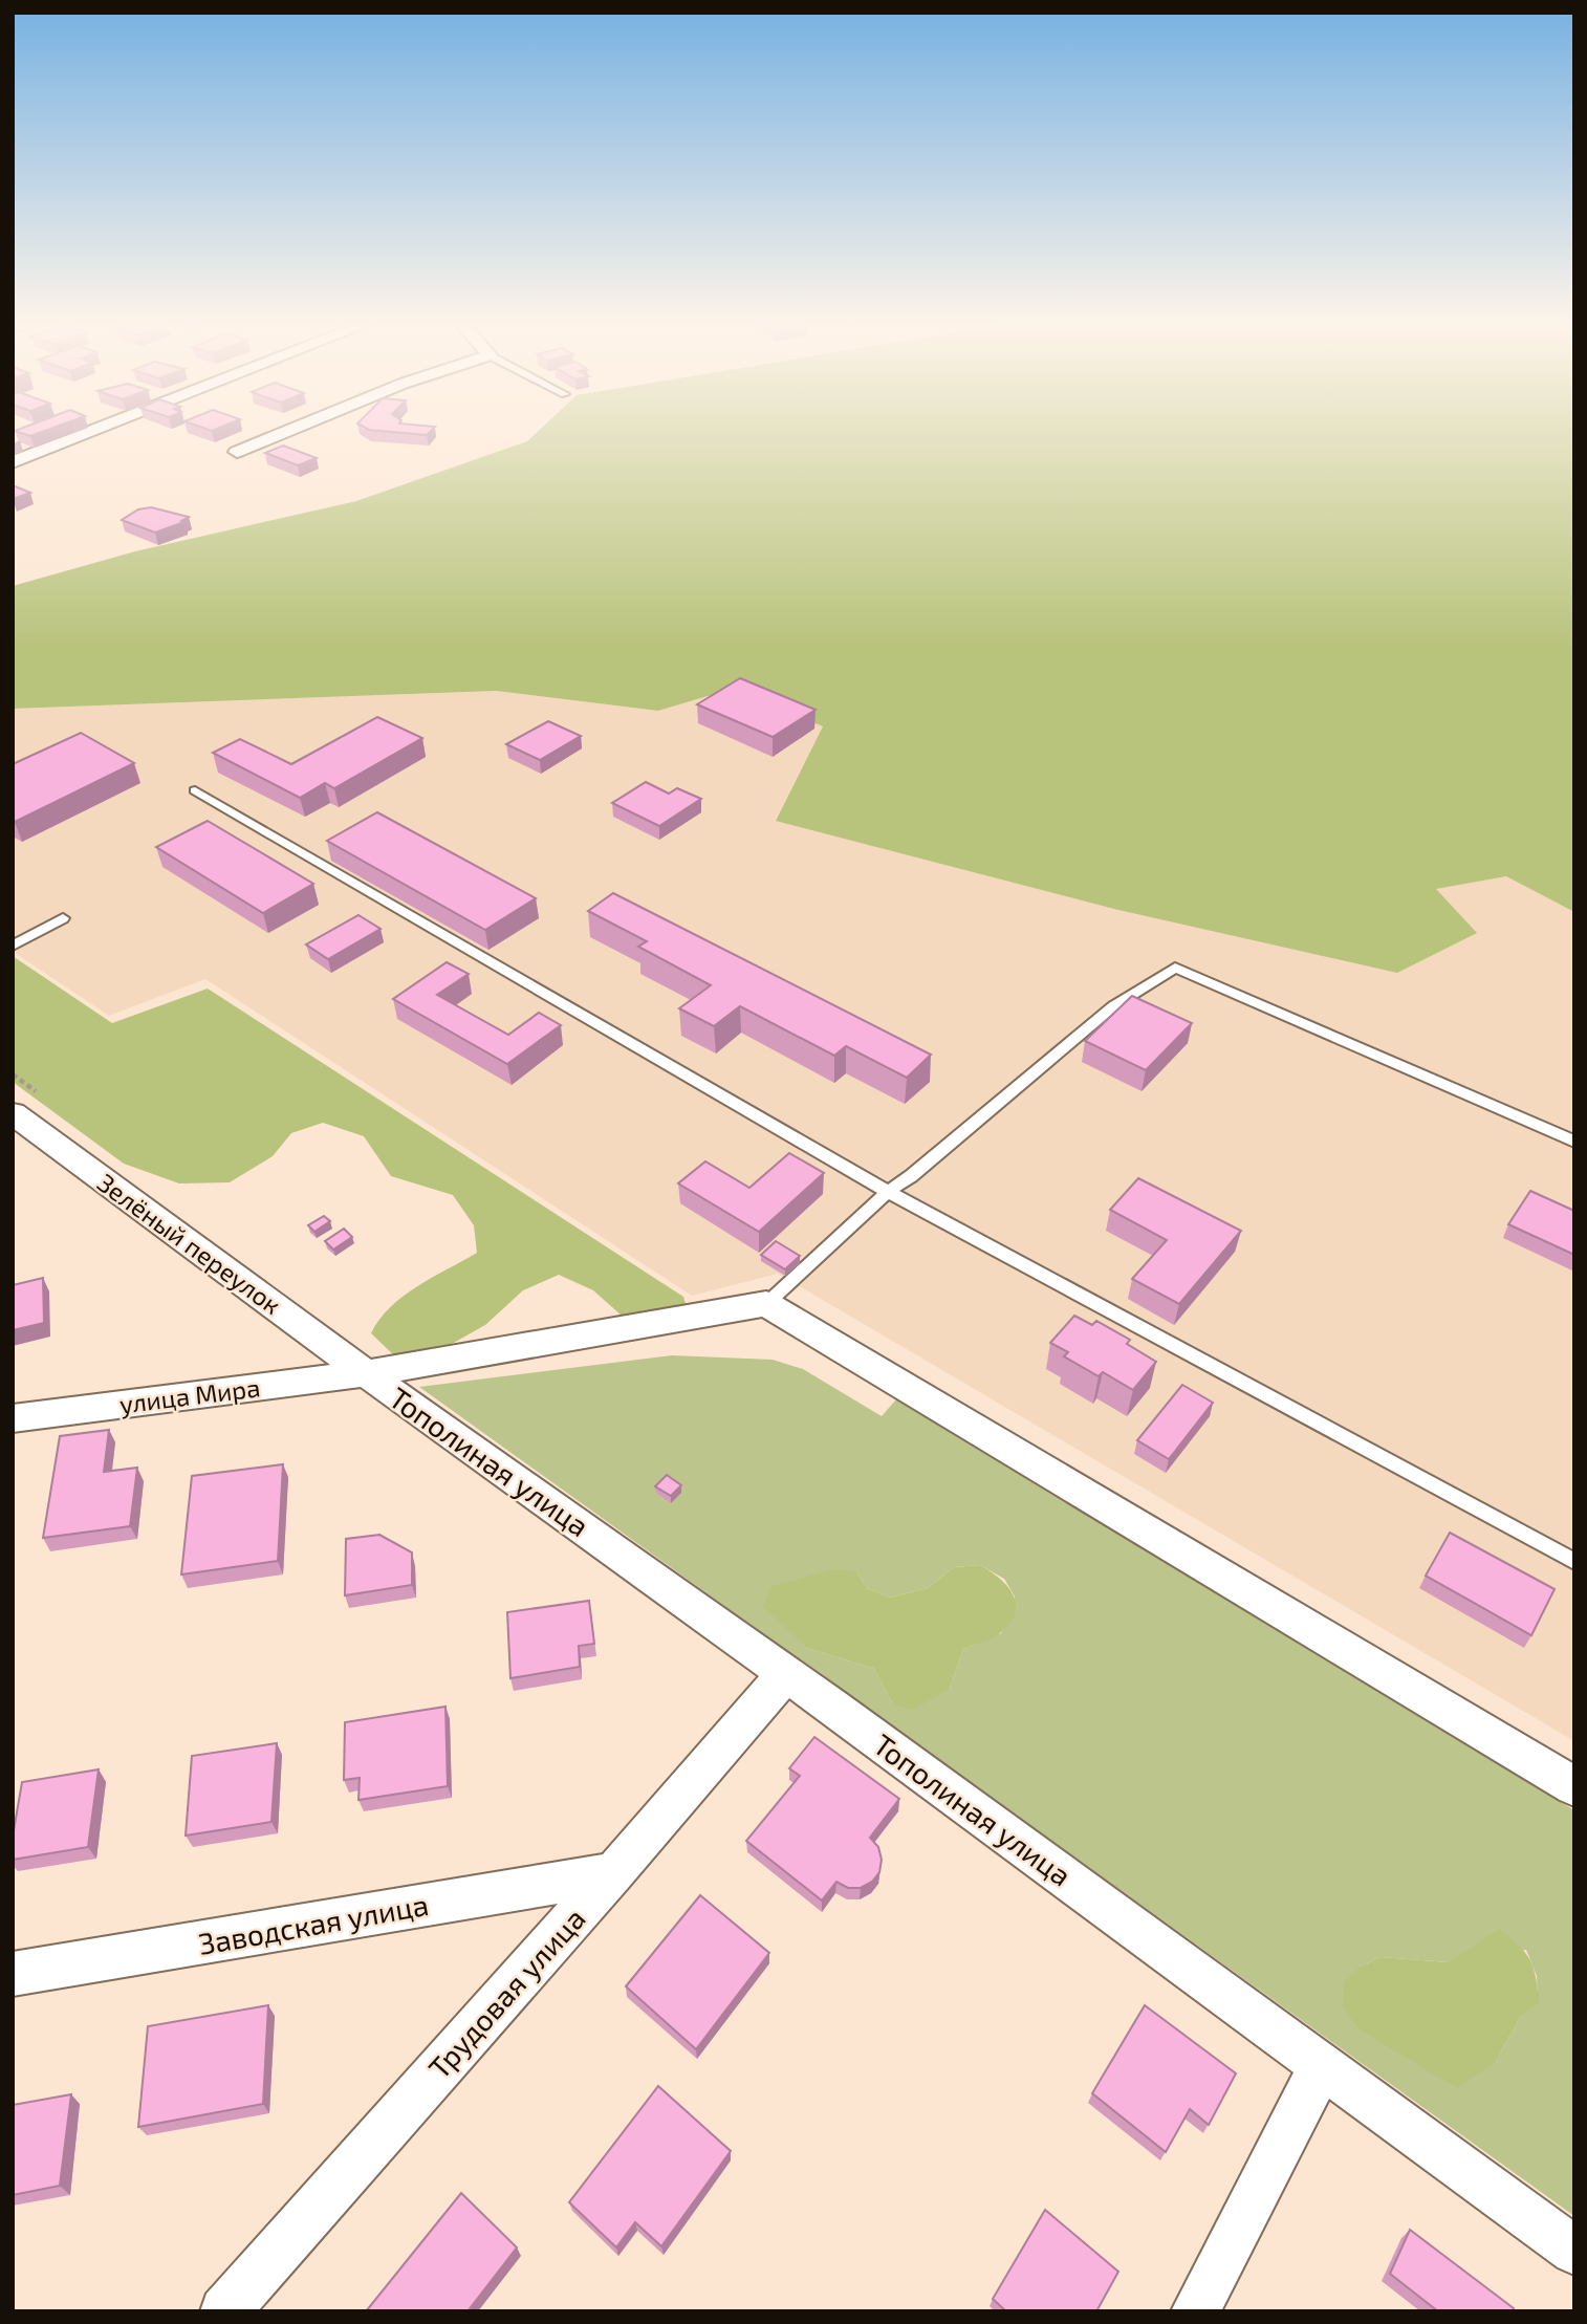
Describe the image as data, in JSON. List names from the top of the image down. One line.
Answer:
{"streets":{"street":["Зелёный переулок","улица Мира","Тополиная улица","Заводская улица","Трудовая улица"]},"crossings":[["Зелёный переулок","улица Мира"],["Зелёный переулок","Тополиная улица"],["улица Мира","Тополиная улица"],["Тополиная улица","Трудовая улица"],["Заводская улица","Трудовая улица"]]}
